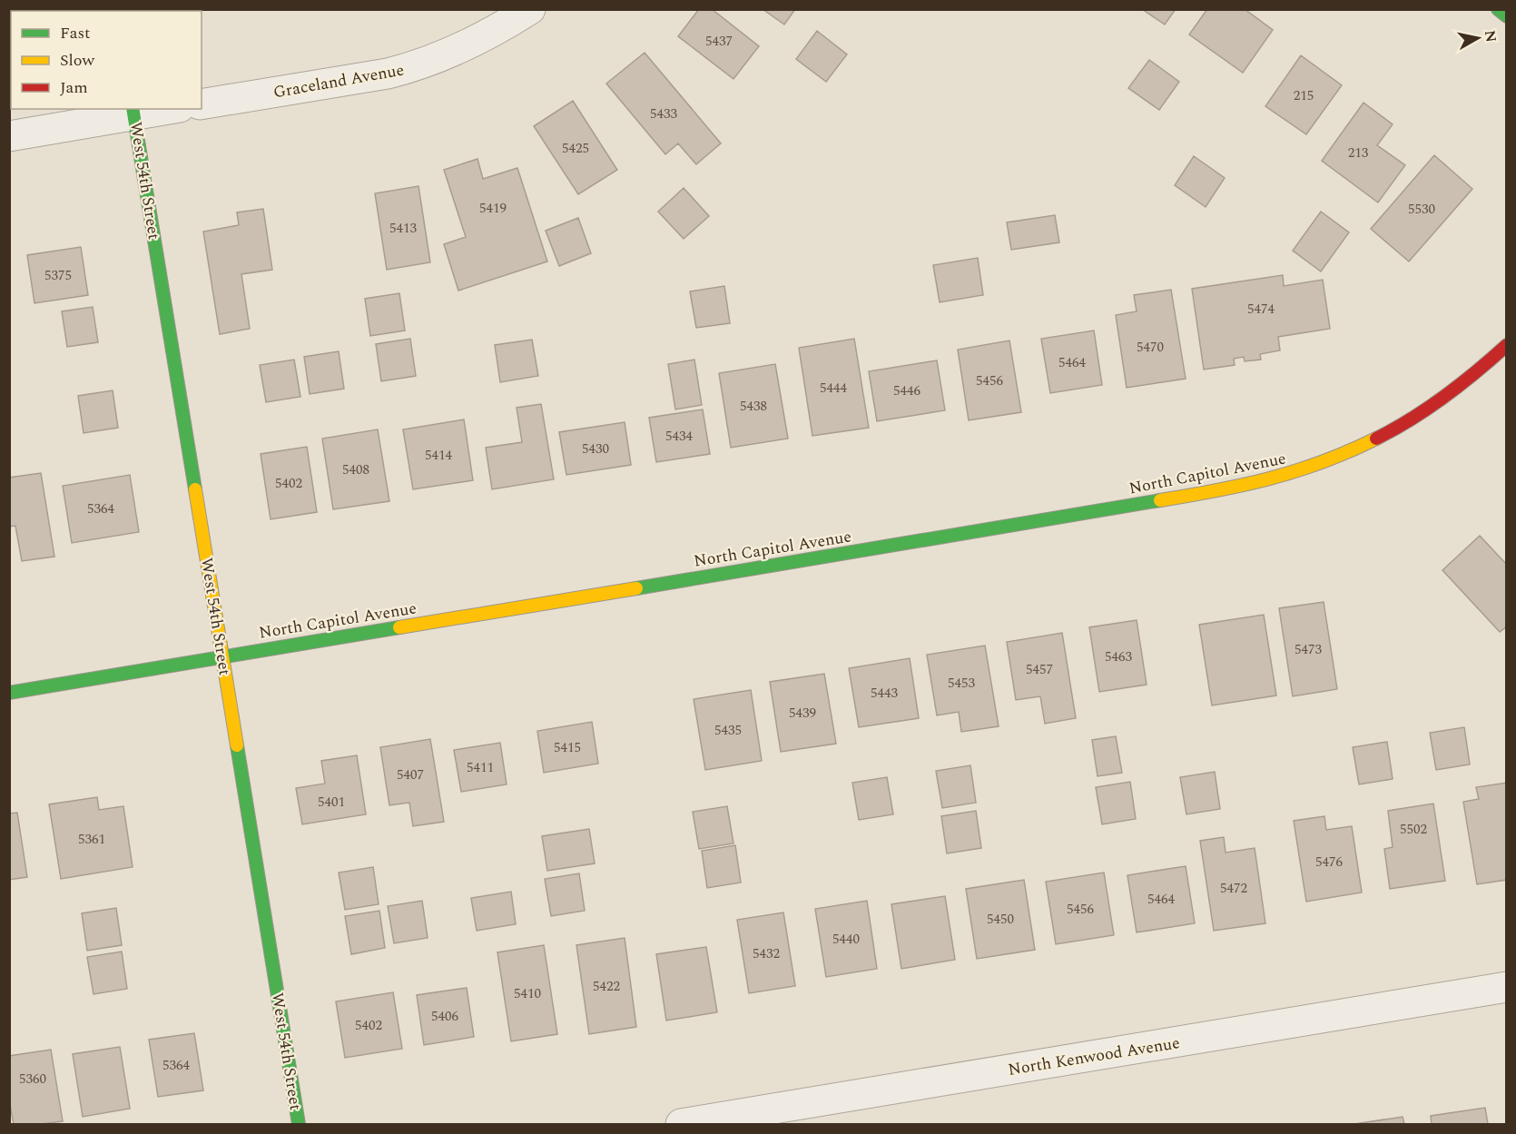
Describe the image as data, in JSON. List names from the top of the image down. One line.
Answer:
{"streets":{"main road":["West 54th Street","North Capitol Avenue"],"street":["Graceland Avenue","North Kenwood Avenue"]},"crossings":[["West 54th Street","North Capitol Avenue"]],"house_numbers":["5437","215","5433","5425","213","5419","5530","5413","5375","5474","5470","5464","5456","5444","5446","5438","5434","5430","5414","5408","5402","5364","5473","5463","5457","5453","5443","5439","5435","5415","5411","5407","5401","5502","5361","5476","5472","5464","5456","5450","5440","5432","5422","5410","5406","5402","5364","5360"],"legend":["Fast","Slow","Jam"],"north":"right"}
